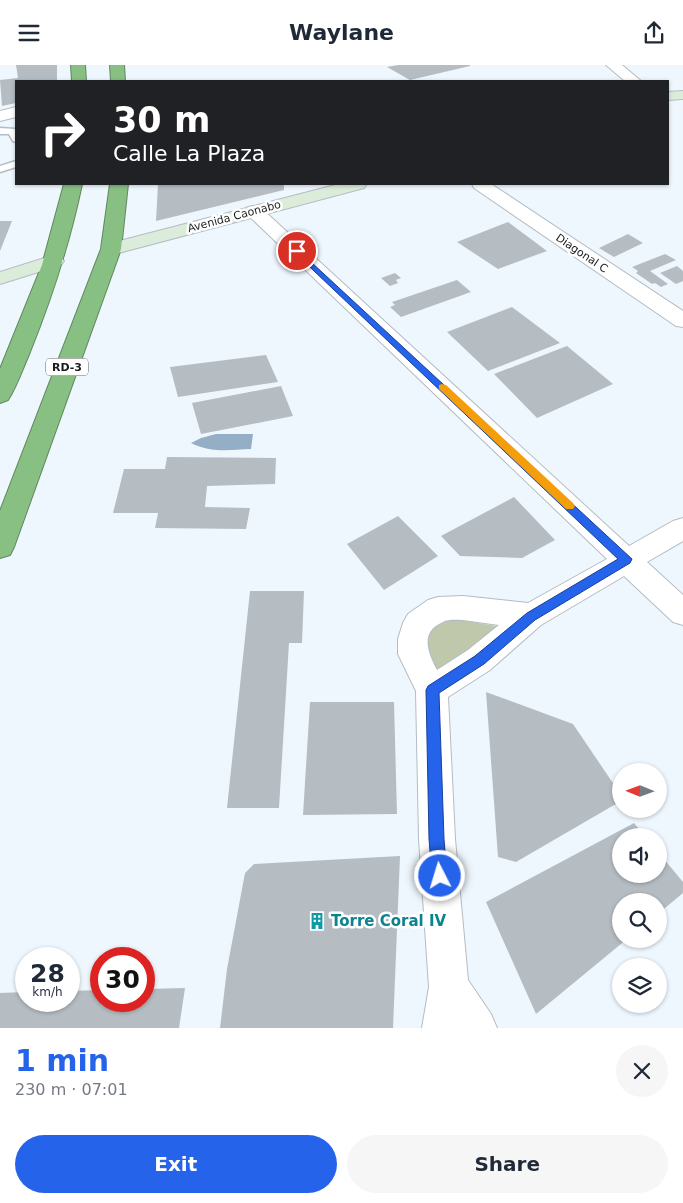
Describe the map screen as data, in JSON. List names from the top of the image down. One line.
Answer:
{"streets":{"highway":["RD-3"],"street":["Avenida Caonabo","Diagonal C"]},"crossings":[["Avenida Caonabo","RD-3"]],"places":{"building":["Torre Coral IV"]},"north":"left","page":{"header":"Waylane","turn":["30 m","Calle La Plaza"],"speed":"28 km/h","limit":"30","heading":["1 min","230 m · 07:01"],"buttons":["Exit","Share"]}}
